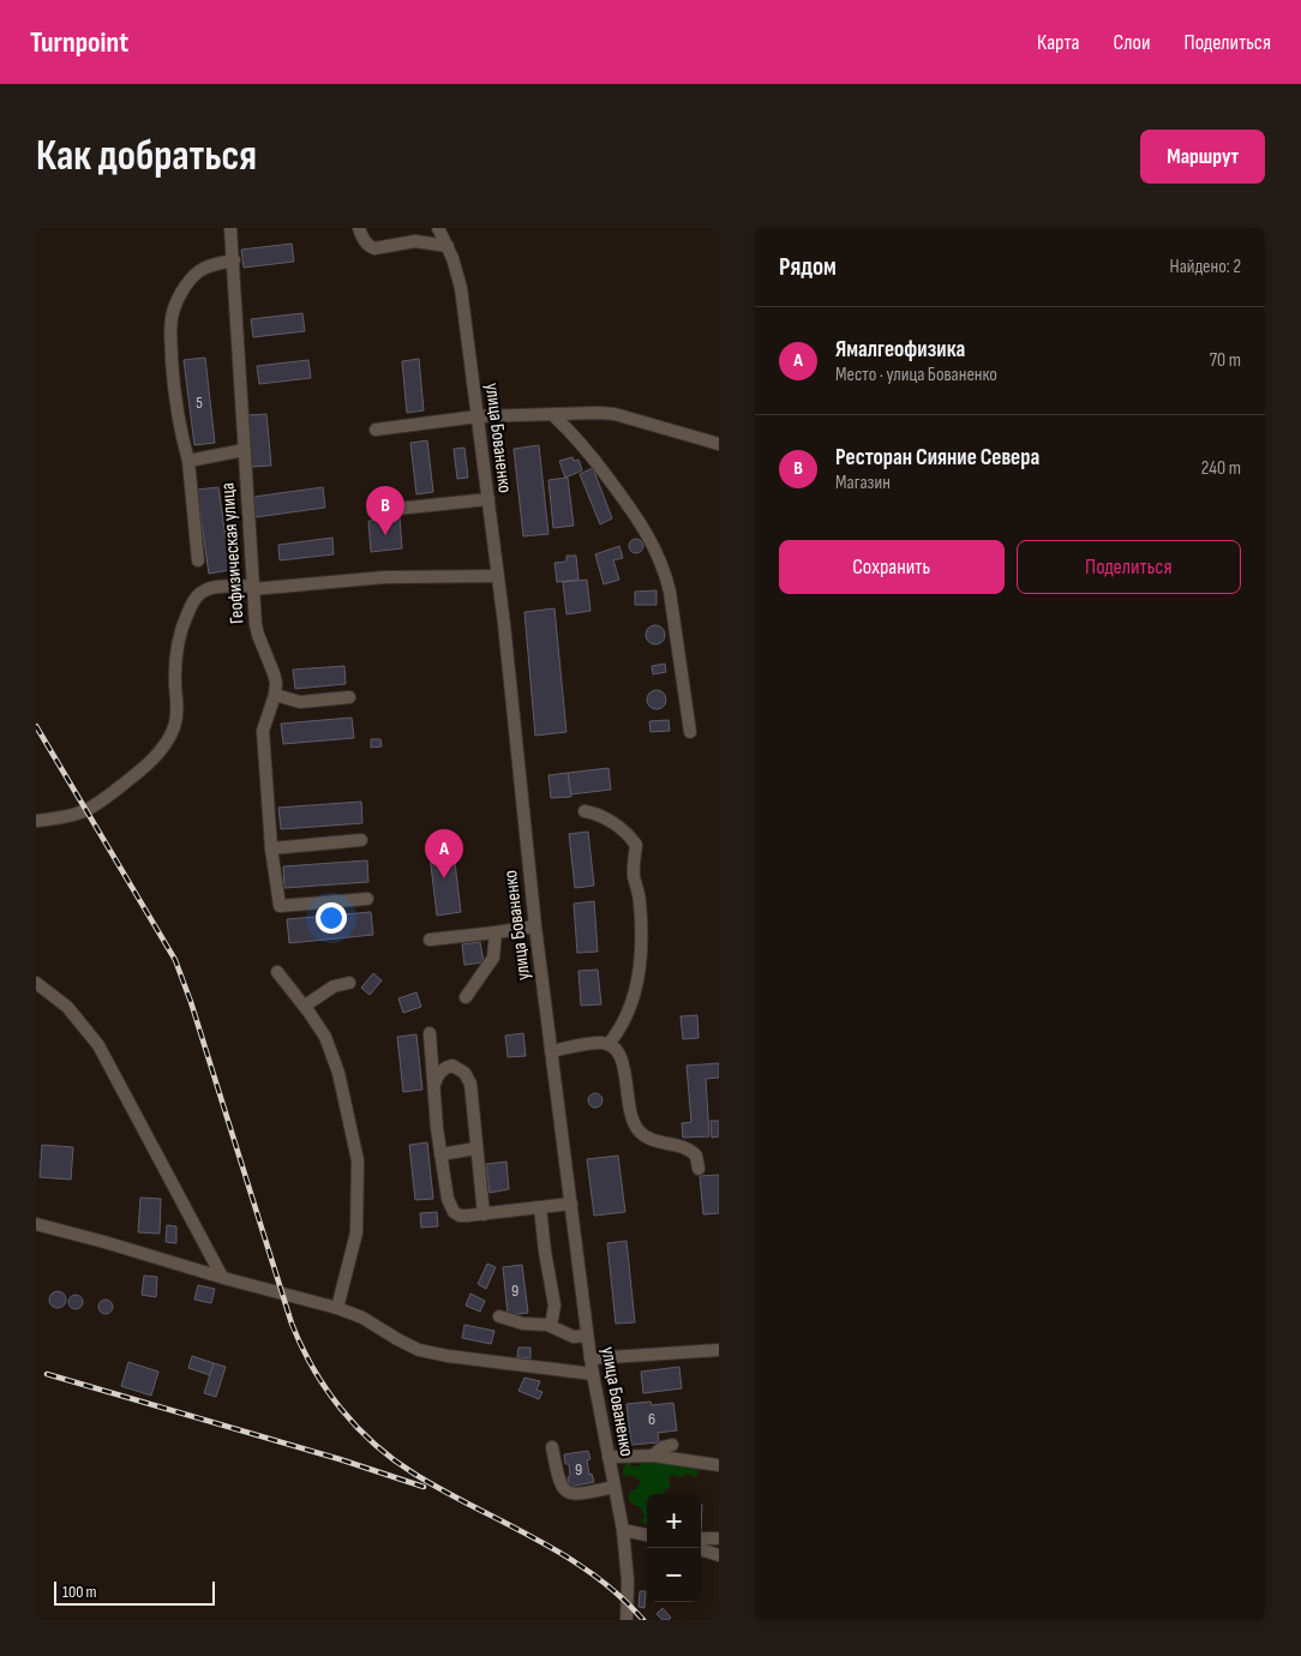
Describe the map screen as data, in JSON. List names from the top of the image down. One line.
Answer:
{"streets":{"street":["улица Бованенко","Геофизическая улица"]},"house_numbers":["5","9","6","9"],"scale_bar":"100 m","page":{"header":"Turnpoint","nav":["Карта","Слои","Поделиться"],"buttons":["Маршрут",["Сохранить","Поделиться"]],"title":"Как добраться","heading":["Рядом","Найдено: 2"],"list":[{"mark":"A","name":"Ямалгеофизика","note":"Место · улица Бованенко","value":"70 m"},{"mark":"B","name":"Ресторан Сияние Севера","note":"Магазин","value":"240 m"}],"pins":["B","A"],"map_buttons":["+","−"],"scale":"100 m"}}
